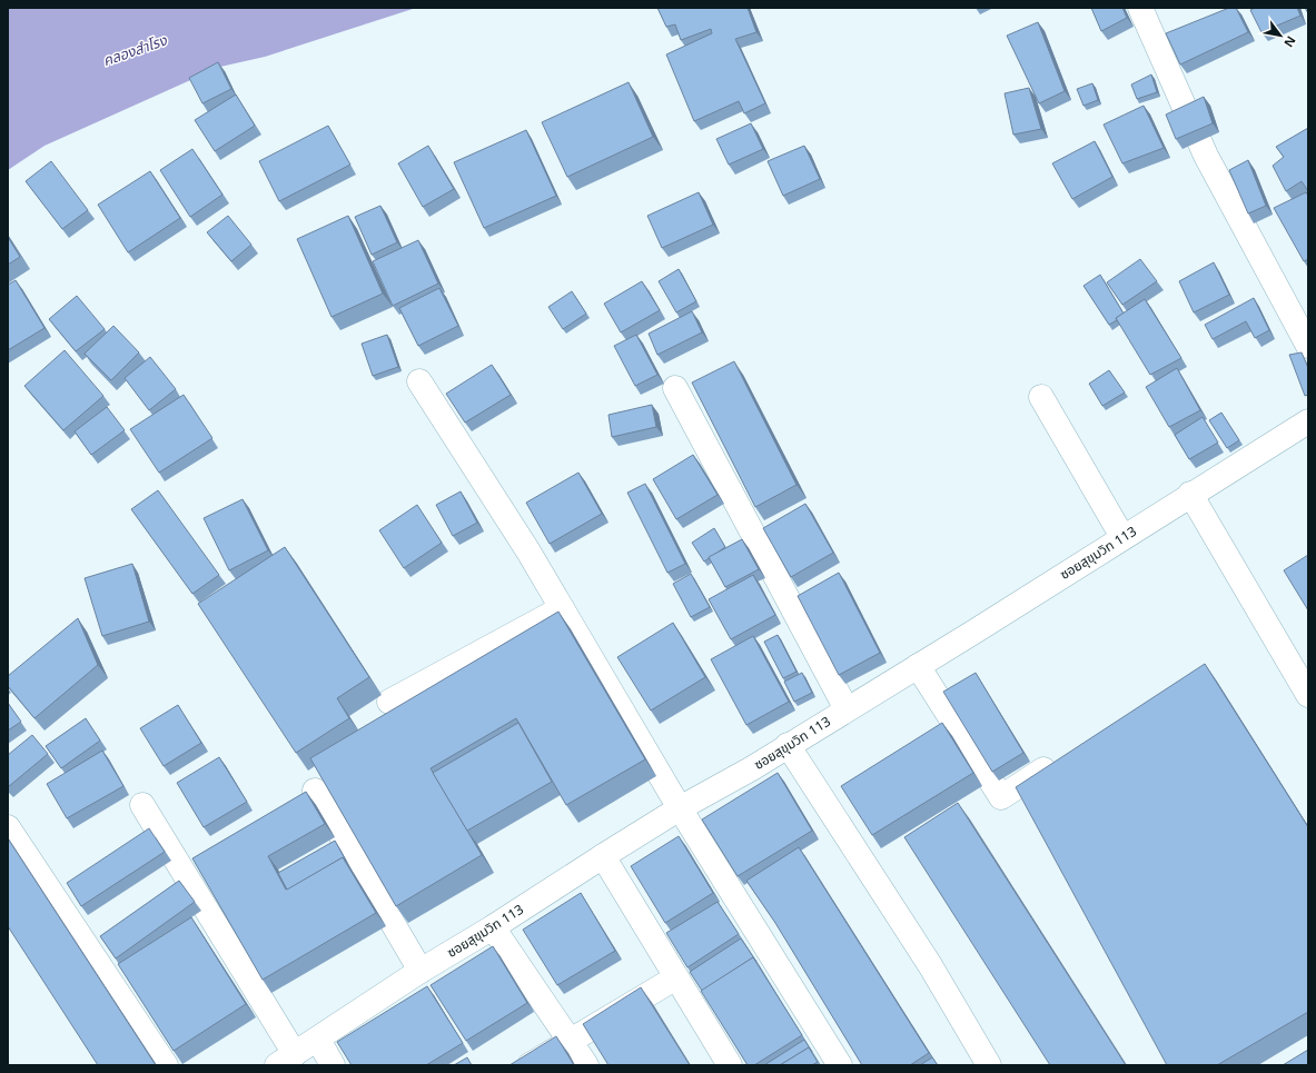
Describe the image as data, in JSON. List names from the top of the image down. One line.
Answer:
{"streets":{"street":["ซอยสุขุมวิท 113"]},"water":["คลองสำโรง"],"north":"bottom right"}
